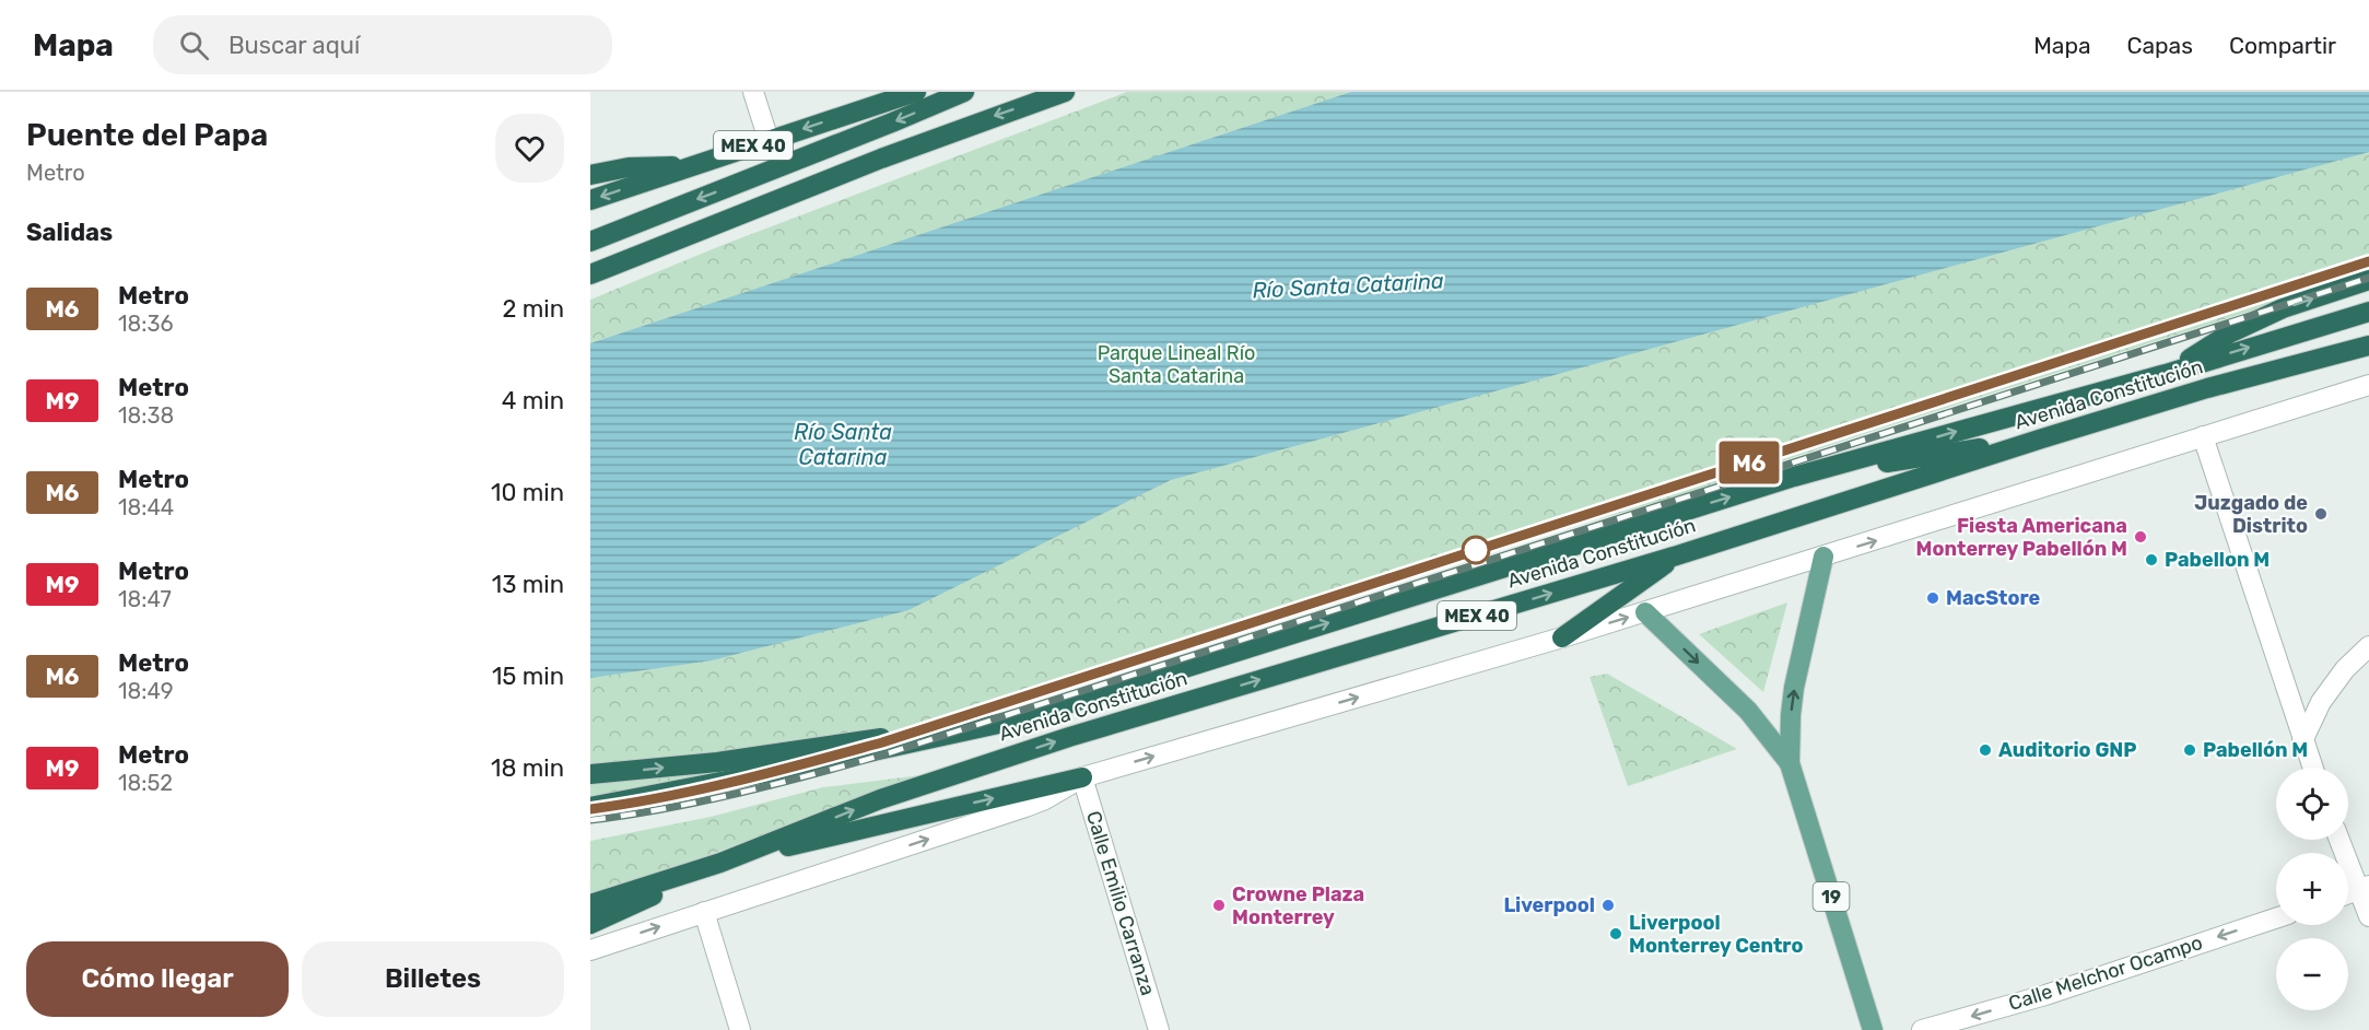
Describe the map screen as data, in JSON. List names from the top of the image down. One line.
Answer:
{"streets":{"highway":["MEX 40","Avenida Constitución"],"main road":["19"],"street":["Calle Emilio Carranza","Calle Melchor Ocampo"]},"one_way":["Calle Melchor Ocampo"],"water":["Río Santa Catarina"],"parks":["Parque Lineal Río Santa Catarina"],"places":["Juzgado de Distrito","Fiesta Americana Monterrey Pabellón M","Pabellon M","MacStore","Auditorio GNP","Pabellón M","Crowne Plaza Monterrey","Liverpool","Liverpool Monterrey Centro"],"lines":["metro line M6"],"page":{"header":"Mapa","search":"Buscar aquí","nav":["Mapa","Capas","Compartir"],"heading":[["Puente del Papa","Metro"],"Salidas"],"on_map":"M6","list":[{"mark":"M6","name":"Metro","note":"18:36","value":"2 min"},{"mark":"M9","name":"Metro","note":"18:38","value":"4 min"},{"mark":"M6","name":"Metro","note":"18:44","value":"10 min"},{"mark":"M9","name":"Metro","note":"18:47","value":"13 min"},{"mark":"M6","name":"Metro","note":"18:49","value":"15 min"},{"mark":"M9","name":"Metro","note":"18:52","value":"18 min"}],"map_buttons":["+","−"],"buttons":["Cómo llegar","Billetes"]}}
